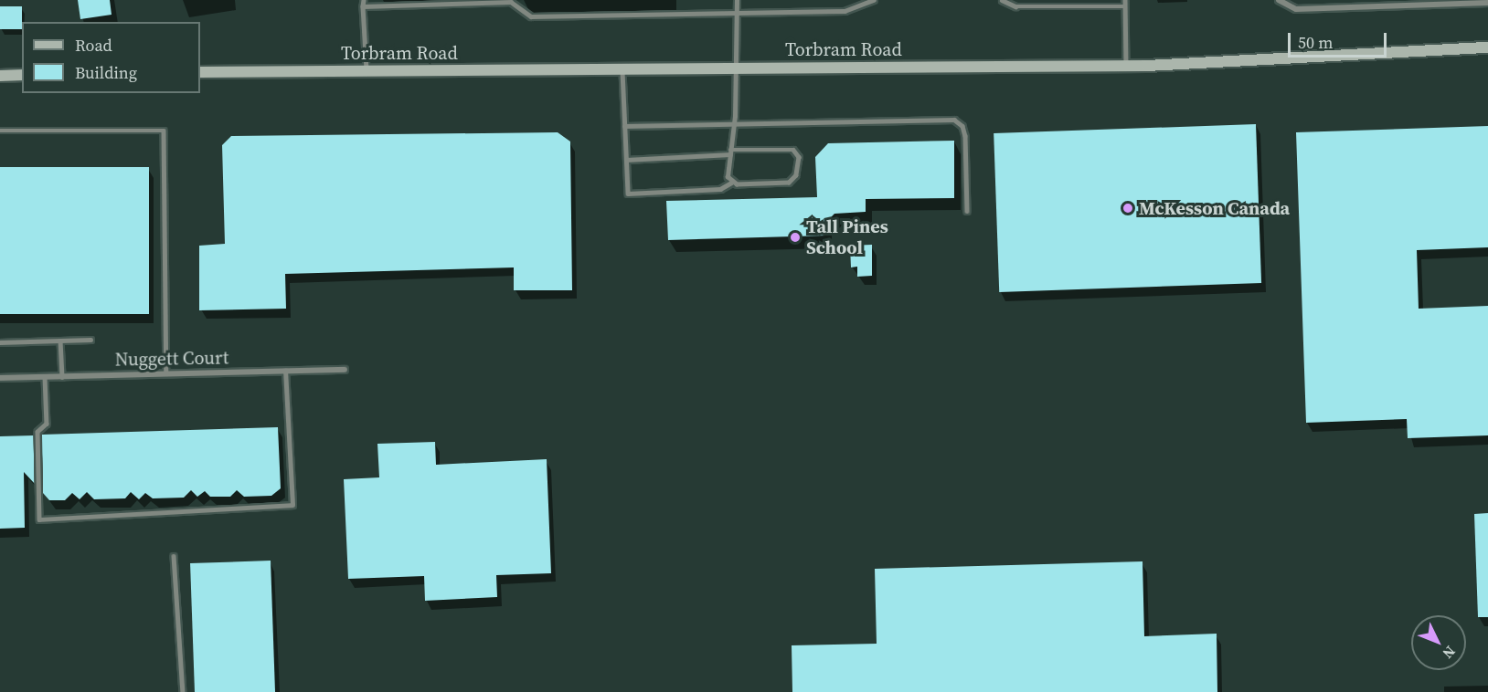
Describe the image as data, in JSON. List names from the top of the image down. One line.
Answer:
{"streets":{"main road":["Torbram Road"],"street":["Nuggett Court"]},"places":["McKesson Canada","Tall Pines School"],"legend":["Road","Building"],"scale_bar":"50 m","north":"bottom right"}
